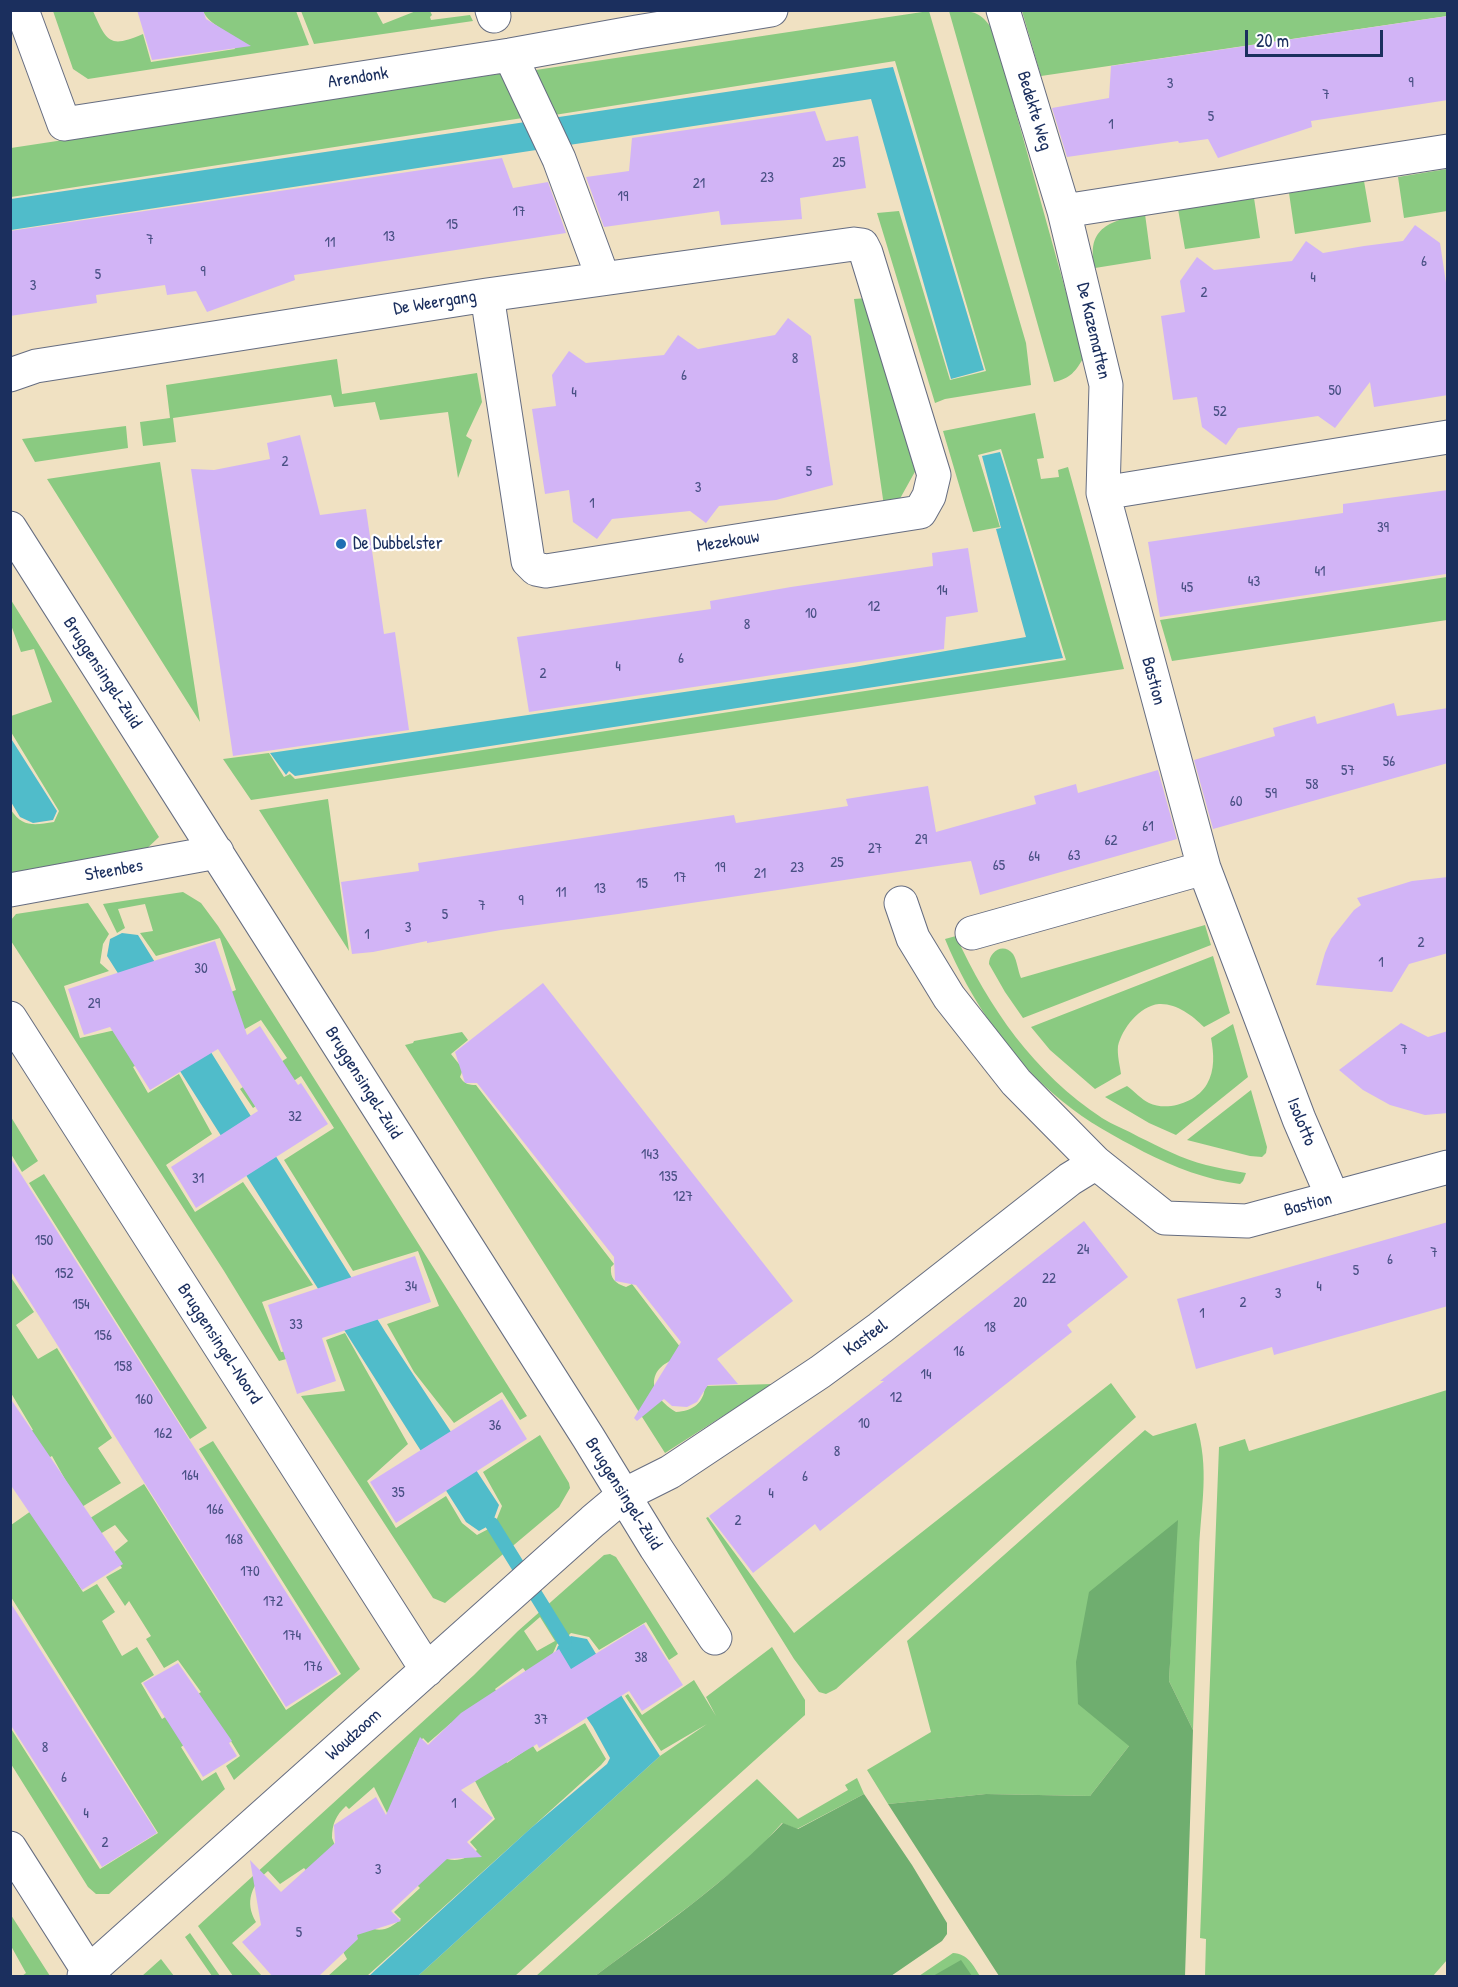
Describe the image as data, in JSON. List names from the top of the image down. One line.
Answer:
{"streets":{"street":["Arendonk","Bedekte Weg","De Weergang","De Kazematten","Mezekouw","Bruggensingel-Zuid","Bastion","Steenbes","Isolotto","Kasteel","Bruggensingel-Noord","Woudzoom"]},"crossings":[["Bedekte Weg","De Kazematten"],["De Weergang","Mezekouw"],["De Kazematten","Bastion"],["Bruggensingel-Zuid","Steenbes"],["Bruggensingel-Zuid","Kasteel"],["Bruggensingel-Zuid","Woudzoom"],["Bastion","Isolotto"],["Bastion","Kasteel"],["Kasteel","Woudzoom"],["Bruggensingel-Noord","Woudzoom"]],"places":["De Dubbelster"],"house_numbers":["9","3","7","5","1","25","23","21","19","17","15","13","7","11","6","9","5","4","3","2","8","6","50","4","52","2","5","3","1","39","41","43","45","14","12","10","8","6","4","2","56","57","58","59","60","61","29","62","27","63","64","25","65","19","23","21","17","15","13","11","9","7","5","3","1","2","1","30","29","7","32","143","135","31","127","150","24","7","6","5","152","22","34","4","3","20","2","154","1","33","18","156","16","158","14","12","160","10","36","162","8","164","6","35","4","166","2","168","170","172","174","38","176","37","8","6","1","4","2","3","5"],"scale_bar":"20 m"}
